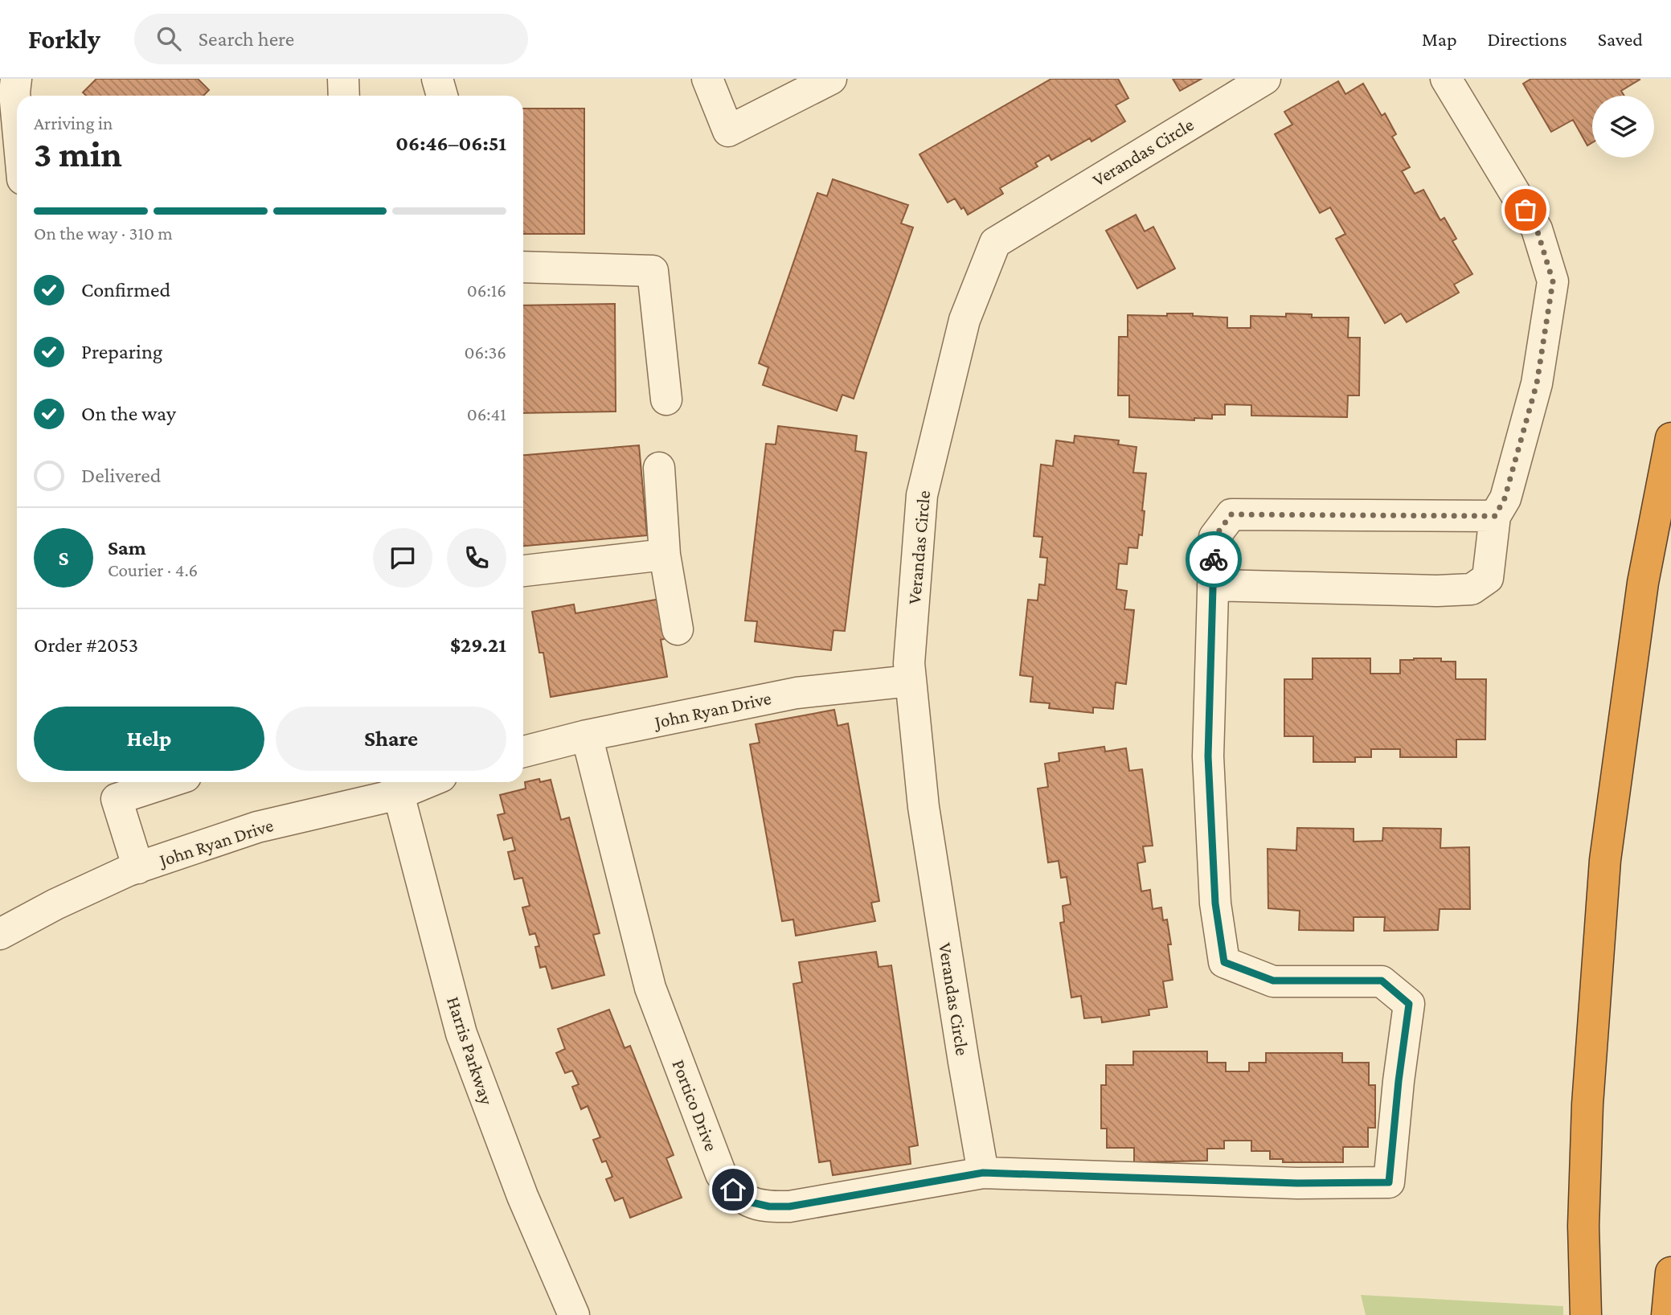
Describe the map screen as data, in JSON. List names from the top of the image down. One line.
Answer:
{"streets":{"street":["Verandas Circle","John Ryan Drive","Harris Parkway","Portico Drive"]},"crossings":[["Verandas Circle","John Ryan Drive"],["Verandas Circle","Portico Drive"],["John Ryan Drive","Harris Parkway"],["John Ryan Drive","Portico Drive"]],"page":{"header":"Forkly","search":"Search here","nav":["Map","Directions","Saved"],"heading":["3 min","Arriving in","06:46–06:51"],"panel":["Sam","Courier · 4.6","Order #2053","$29.21"],"bar":"On the way · 310 m","list":[["Confirmed","06:16"],["Preparing","06:36"],["On the way","06:41"],"Delivered"],"round":"S","buttons":["Help","Share"]}}
